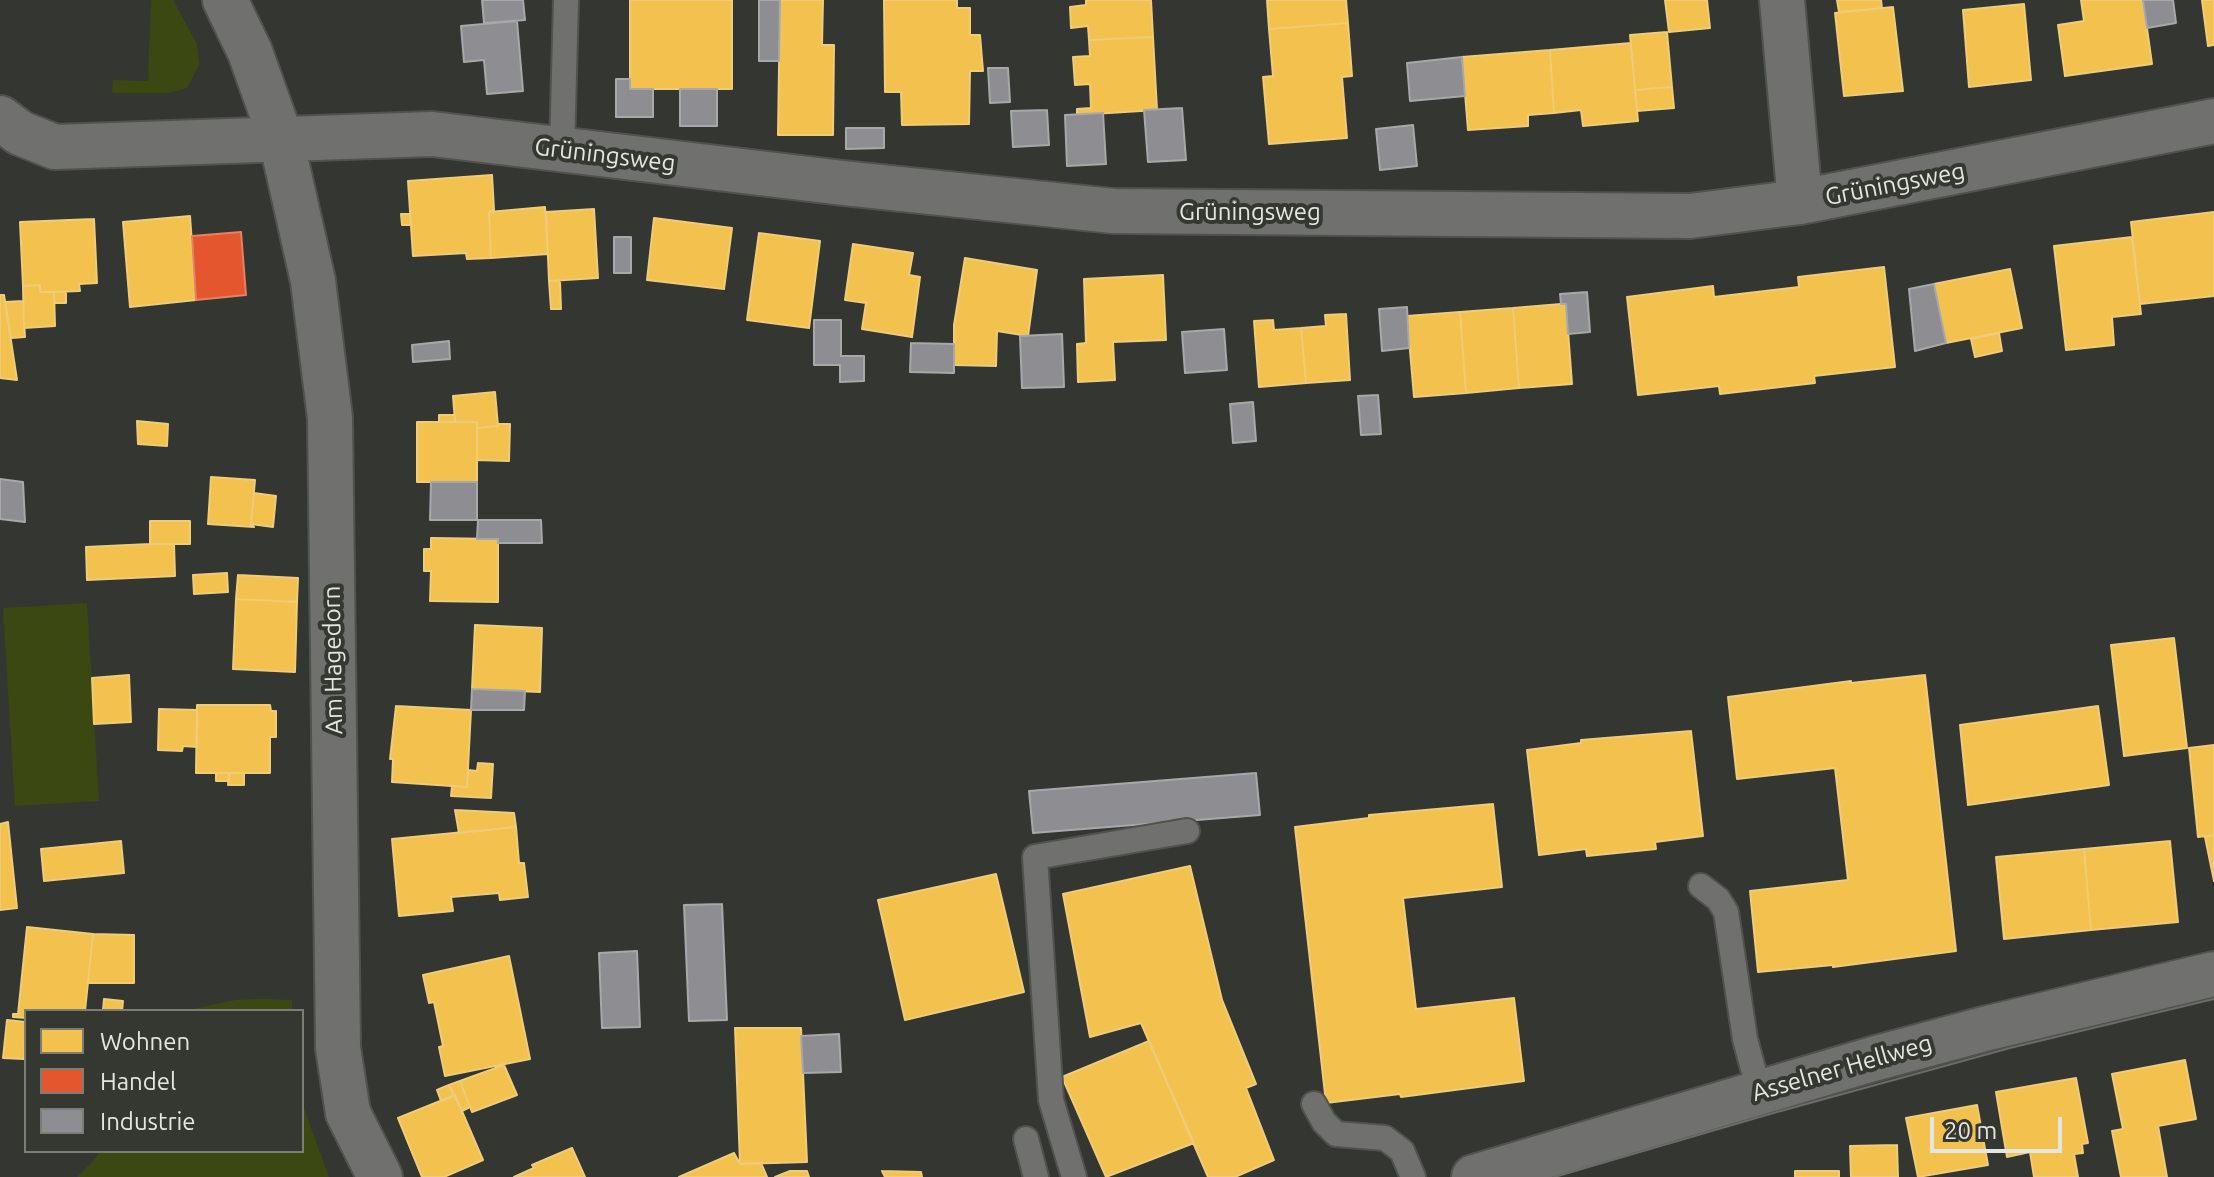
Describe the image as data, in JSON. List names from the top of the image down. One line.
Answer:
{"streets":{"street":["Grüningsweg","Am Hagedorn","Asselner Hellweg"]},"crossings":[["Grüningsweg","Am Hagedorn"]],"legend":["Wohnen","Handel","Industrie"],"scale_bar":"20 m"}
